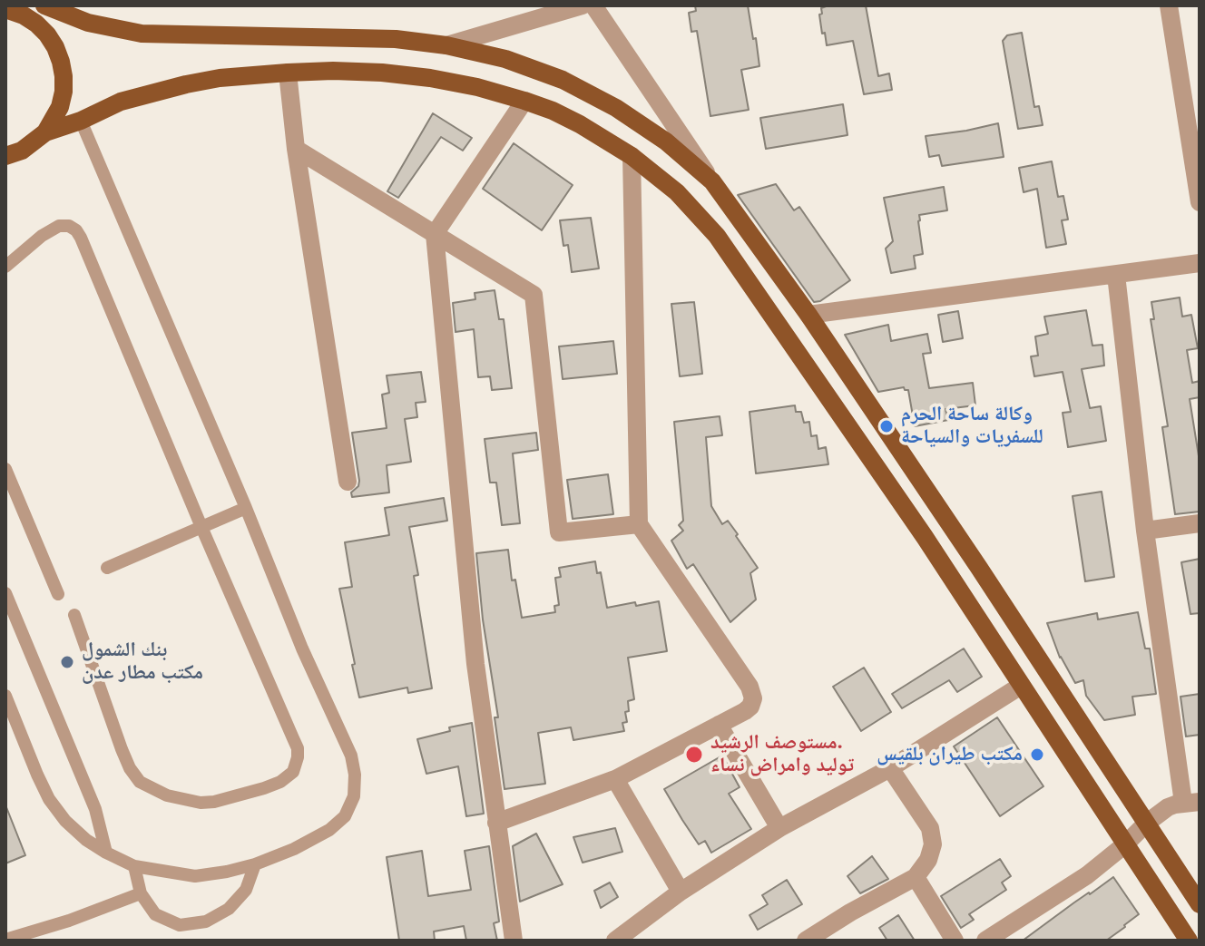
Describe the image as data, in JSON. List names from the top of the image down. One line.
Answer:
{"places":["وكالة ساحة الحرم للسفريات والسياحة","بنك الشمول مكتب مطار عدن","مستوصف الرشيد. توليد وامراض نساء","مكتب طيران بلقيس"]}
